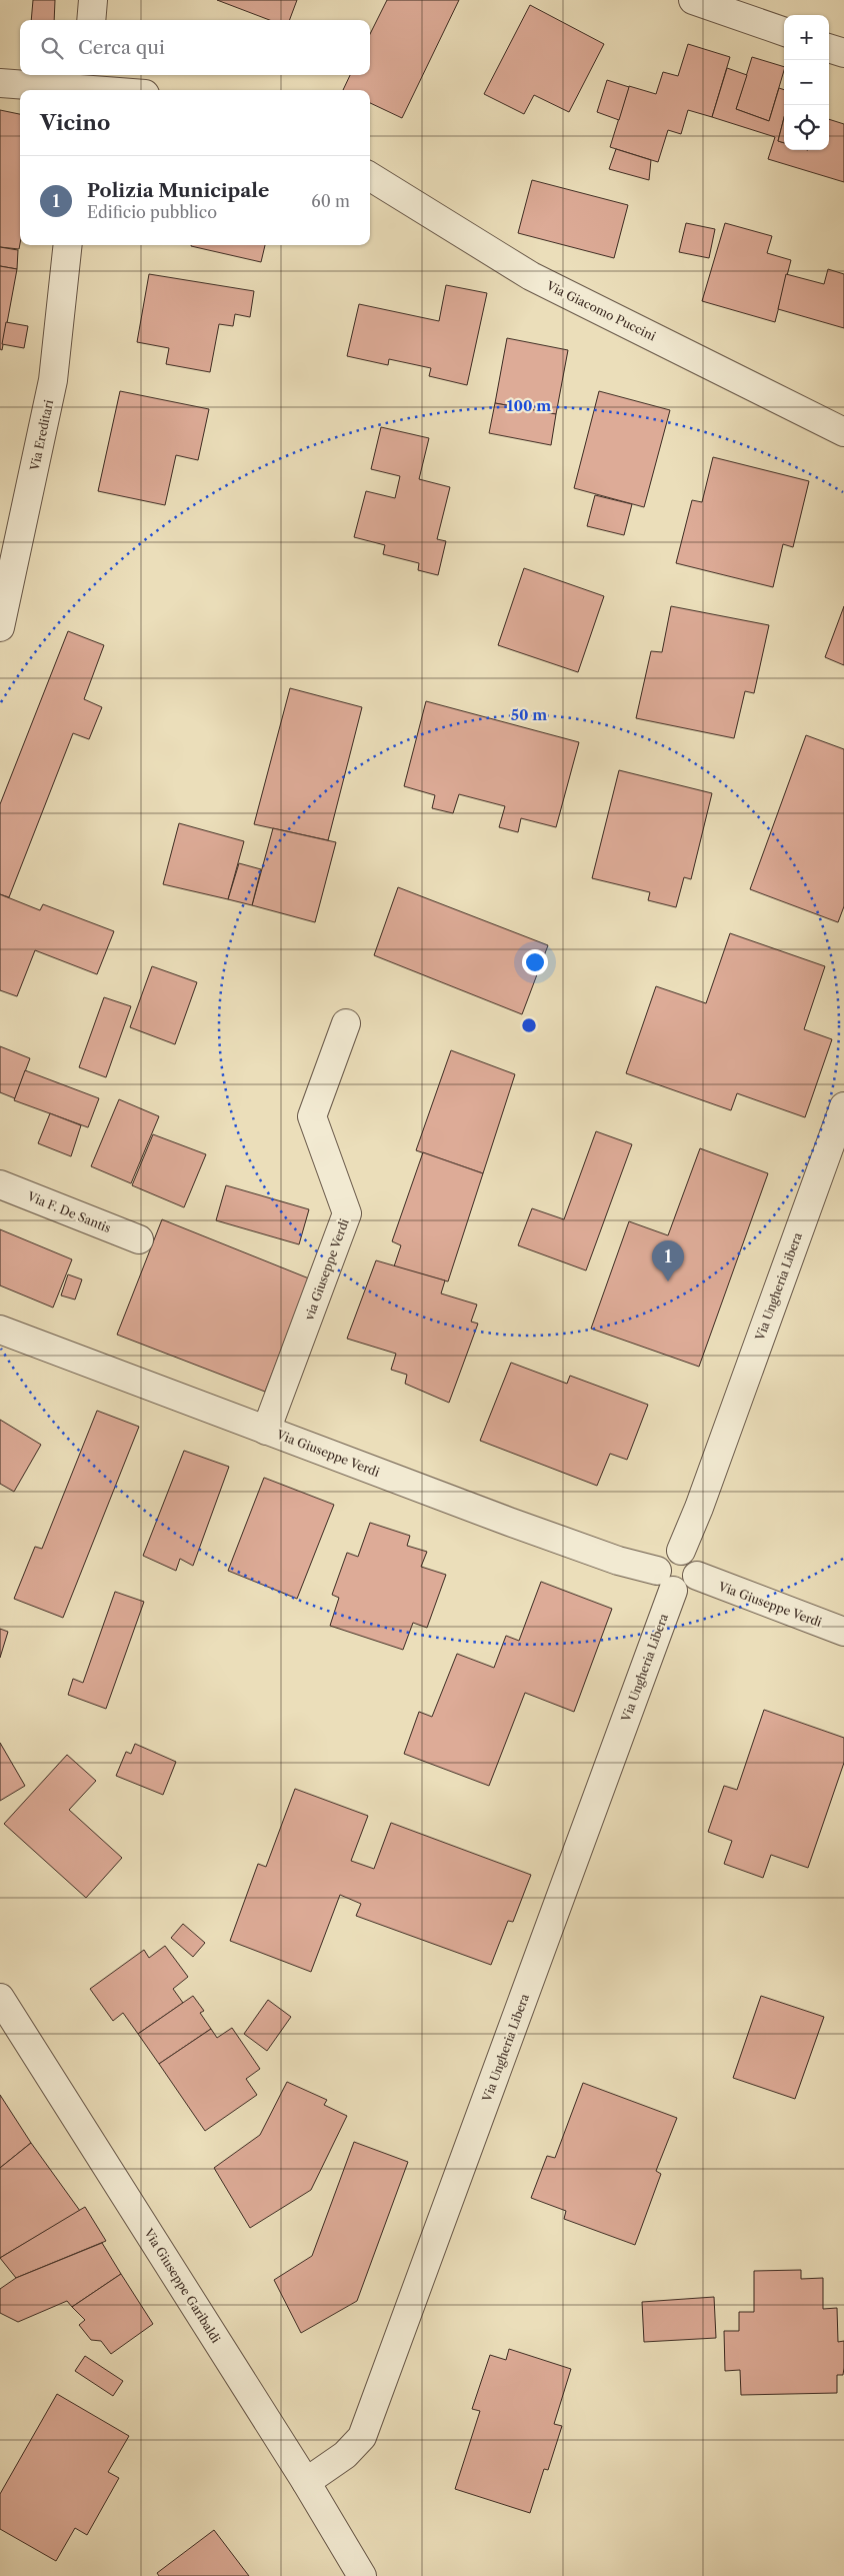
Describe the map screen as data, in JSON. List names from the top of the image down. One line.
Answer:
{"streets":{"street":["Via Giacomo Puccini","Via Ereditari","Via F. De Santis","via Giuseppe Verdi","Via Ungheria Libera","Via Giuseppe Verdi","Via Giuseppe Garibaldi"]},"crossings":[["via Giuseppe Verdi","Via Giuseppe Verdi"],["Via Ungheria Libera","Via Giuseppe Verdi"],["Via Ungheria Libera","Via Giuseppe Garibaldi"]],"page":{"map_buttons":["+","−"],"search":"Cerca qui","heading":"Vicino","list":[{"mark":"1","name":"Polizia Municipale","note":"Edificio pubblico","value":"60 m"}],"pins":"1"},"rings":["100 m","50 m"]}
